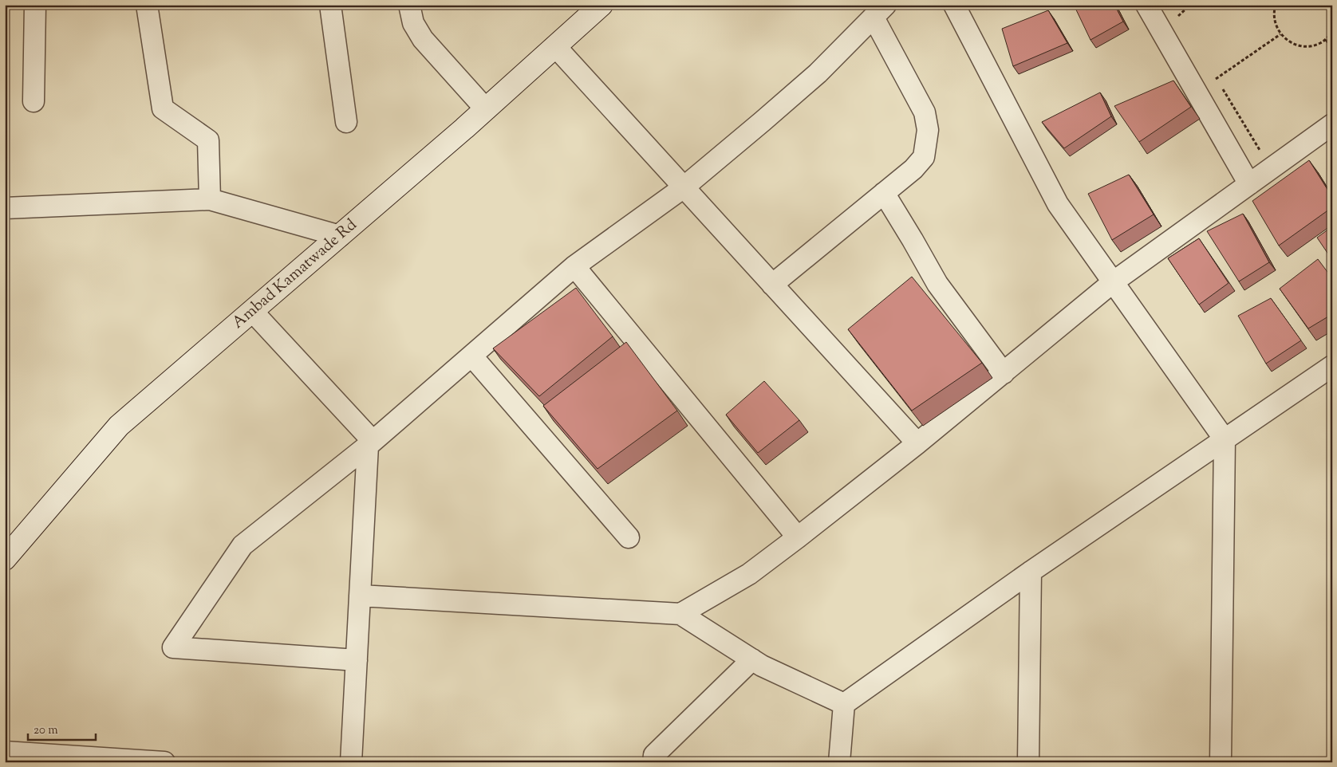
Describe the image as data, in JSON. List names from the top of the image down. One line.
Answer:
{"streets":{"street":["Ambad Kamatwade Rd"]},"scale_bar":"20 m"}
